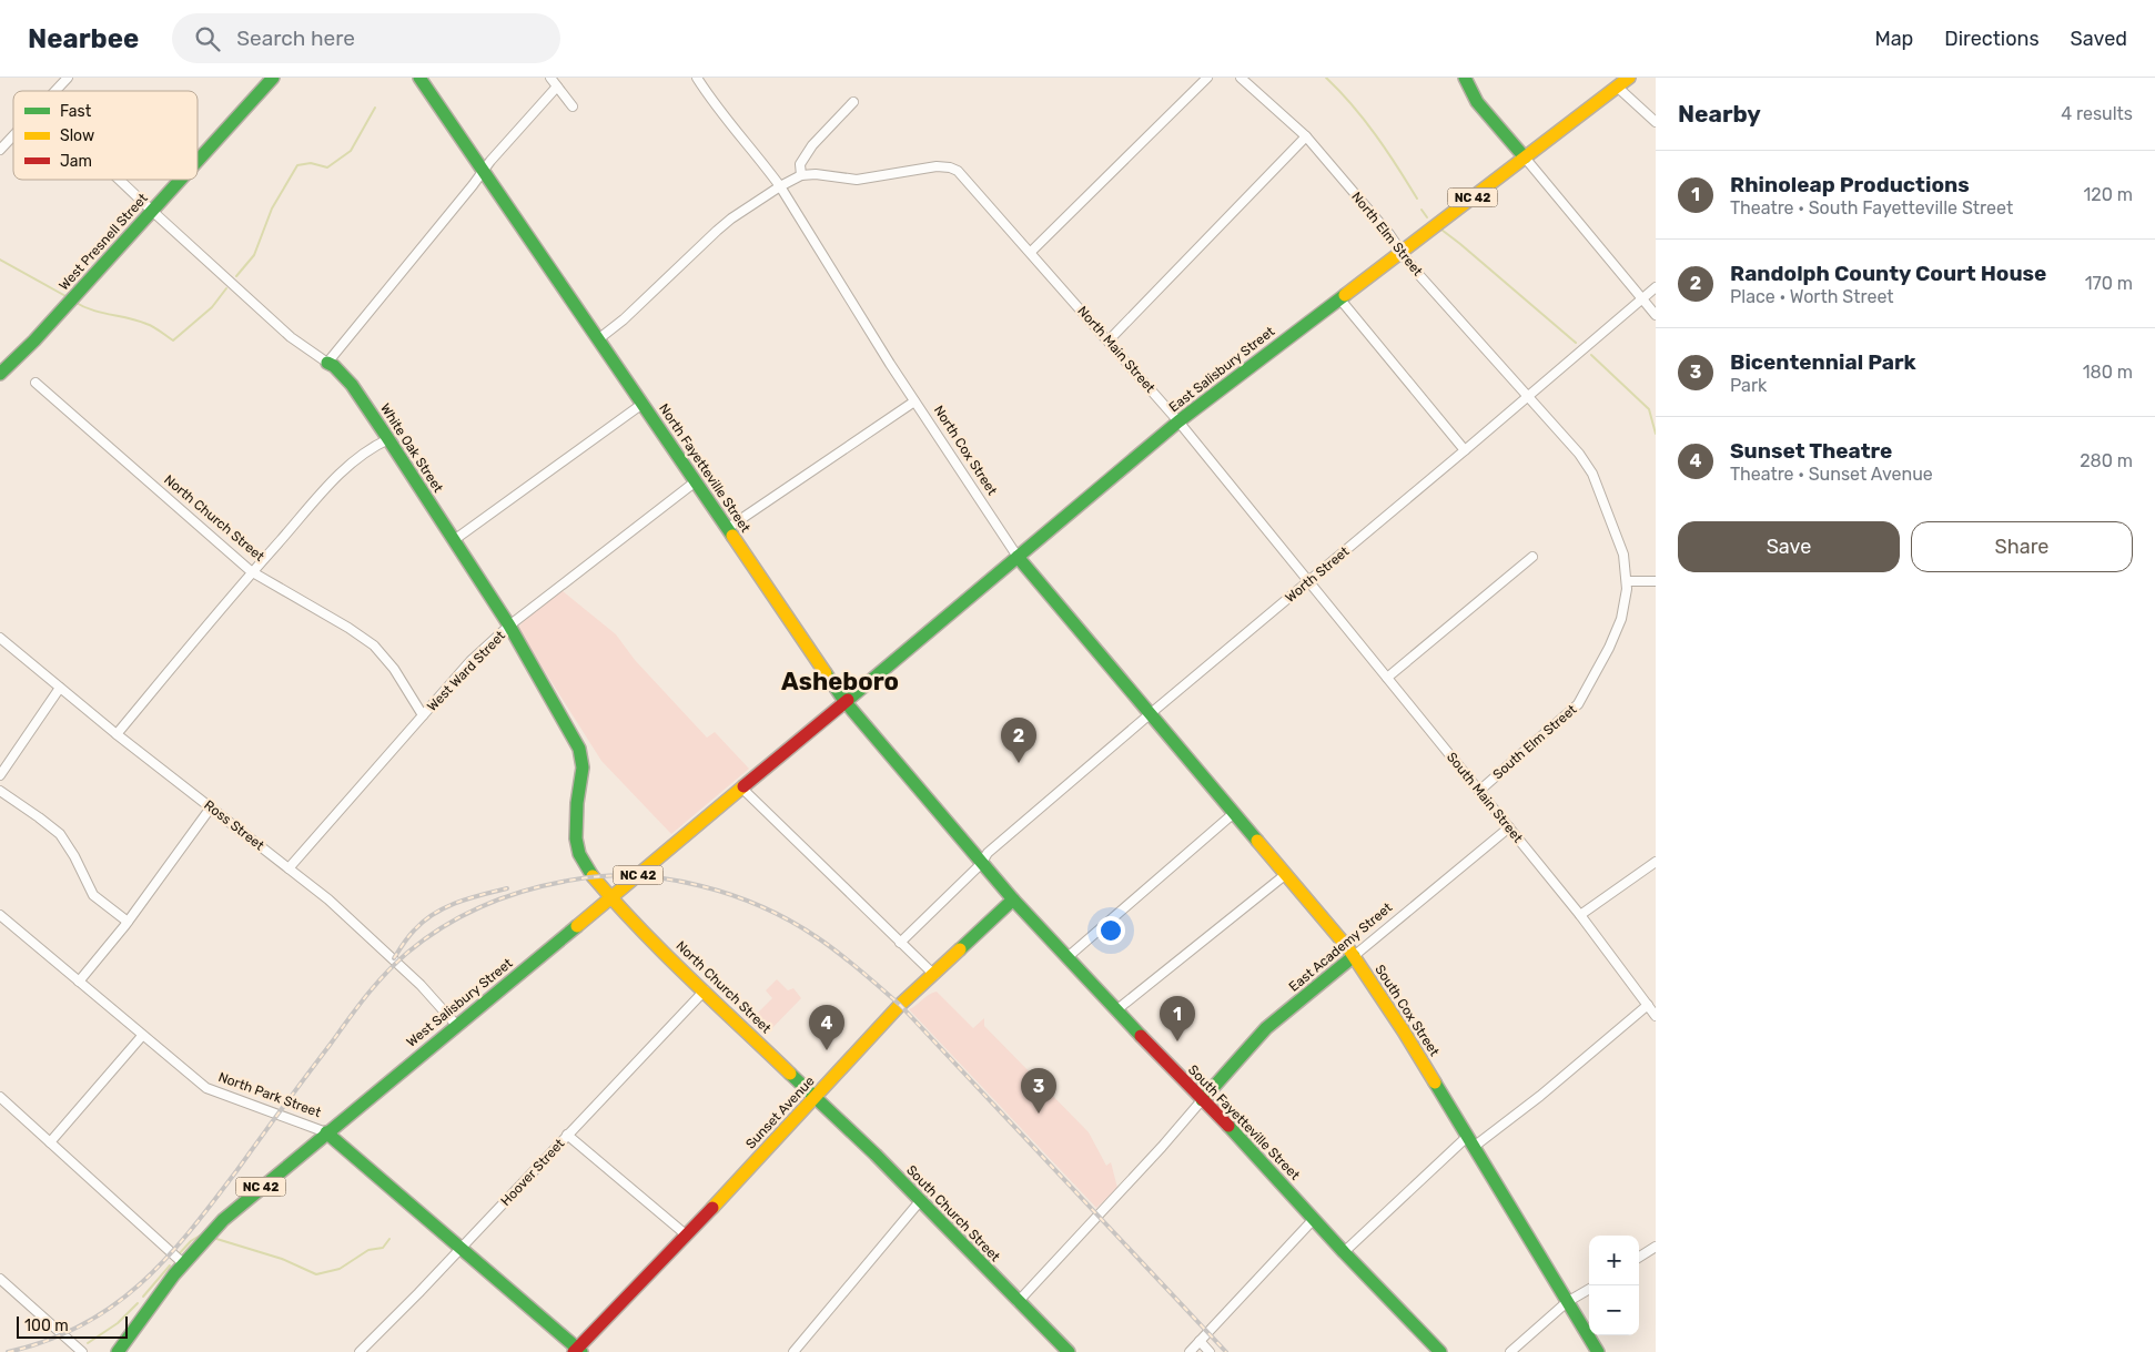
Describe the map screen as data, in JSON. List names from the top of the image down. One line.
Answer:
{"streets":{"main road":["NC 42","West Presnell Street","East Salisbury Street","White Oak Street","North Cox Street","North Fayetteville Street","North Church Street","East Academy Street","West Salisbury Street","South Cox Street","North Park Street","Sunset Avenue","South Fayetteville Street","South Church Street"],"street":["North Elm Street","North Main Street","Worth Street","West Ward Street","South Elm Street","South Main Street","Ross Street","Hoover Street"]},"crossings":[["North Elm Street","East Salisbury Street"],["North Elm Street","Worth Street"],["North Elm Street","South Elm Street"],["West Presnell Street","White Oak Street"],["North Main Street","East Salisbury Street"],["North Main Street","Worth Street"],["North Main Street","South Main Street"],["East Salisbury Street","North Cox Street"],["East Salisbury Street","North Fayetteville Street"],["East Salisbury Street","West Salisbury Street"],["White Oak Street","North Church Street"],["White Oak Street","West Ward Street"],["White Oak Street","West Salisbury Street"],["North Cox Street","Worth Street"],["North Cox Street","South Cox Street"],["North Fayetteville Street","Worth Street"],["North Fayetteville Street","West Ward Street"],["North Fayetteville Street","West Salisbury Street"],["North Fayetteville Street","South Fayetteville Street"],["North Church Street","West Ward Street"],["North Church Street","West Salisbury Street"],["North Church Street","Sunset Avenue"],["North Church Street","Hoover Street"],["North Church Street","South Church Street"],["Worth Street","South Elm Street"],["Worth Street","South Main Street"],["Worth Street","South Cox Street"],["Worth Street","South Fayetteville Street"],["West Ward Street","Ross Street"],["South Elm Street","South Main Street"],["South Main Street","East Academy Street"],["Ross Street","West Salisbury Street"],["East Academy Street","South Cox Street"],["East Academy Street","South Fayetteville Street"],["West Salisbury Street","North Park Street"],["North Park Street","Sunset Avenue"],["North Park Street","Hoover Street"],["Sunset Avenue","South Fayetteville Street"],["Sunset Avenue","South Church Street"]],"districts":["Asheboro"],"legend":["Fast","Slow","Jam"],"scale_bar":"100 m","page":{"header":"Nearbee","search":"Search here","nav":["Map","Directions","Saved"],"heading":["Nearby","4 results"],"list":[{"mark":"1","name":"Rhinoleap Productions","note":"Theatre · South Fayetteville Street","value":"120 m"},{"mark":"2","name":"Randolph County Court House","note":"Place · Worth Street","value":"170 m"},{"mark":"3","name":"Bicentennial Park","note":"Park","value":"180 m"},{"mark":"4","name":"Sunset Theatre","note":"Theatre · Sunset Avenue","value":"280 m"}],"buttons":["Save","Share"],"pins":["2","1","4","3"],"map_buttons":["+","−"],"scale":"100 m"}}
